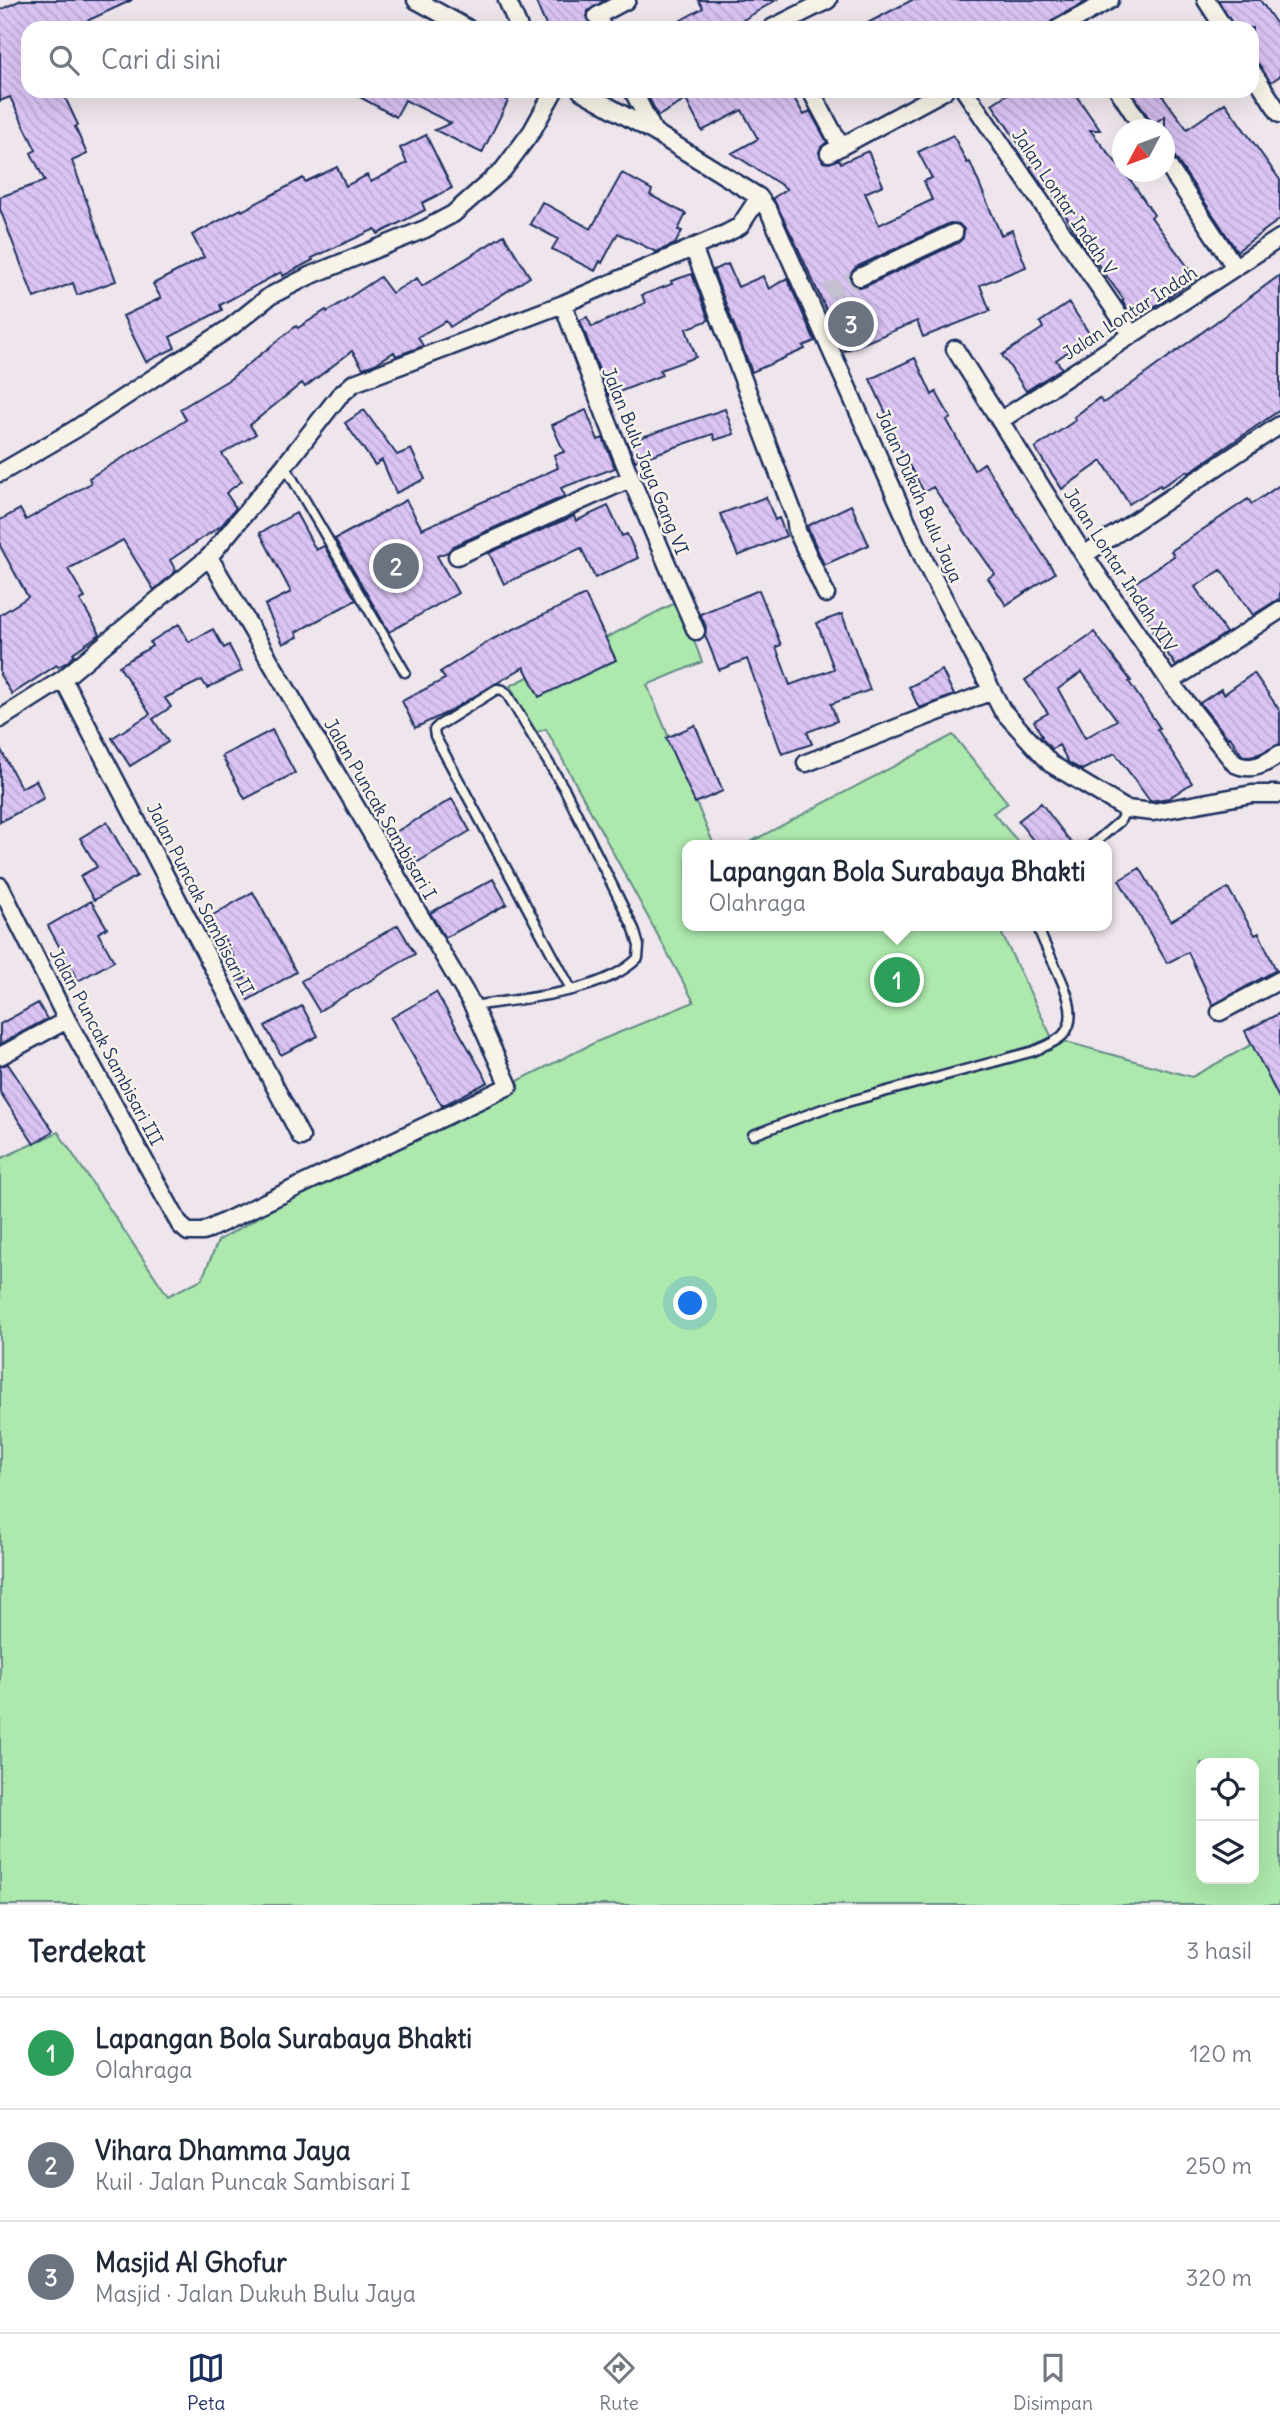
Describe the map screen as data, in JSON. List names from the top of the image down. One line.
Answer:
{"streets":{"street":["Jalan Lontar Indah V","Jalan Lontar Indah","Jalan Bulu Jaya Gang VI","Jalan Dukuh Bulu Jaya","Jalan Lontar Indah XIV","Jalan Puncak Sambisari I","Jalan Puncak Sambisari II","Jalan Puncak Sambisari III"]},"crossings":[["Jalan Lontar Indah V","Jalan Lontar Indah"],["Jalan Lontar Indah","Jalan Lontar Indah XIV"],["Jalan Puncak Sambisari I","Jalan Puncak Sambisari III"]],"north":"bottom left","page":{"search":"Cari di sini","pins":["3","2","1"],"popup":["Lapangan Bola Surabaya Bhakti","Olahraga"],"heading":["Terdekat","3 hasil"],"list":[{"mark":"1","name":"Lapangan Bola Surabaya Bhakti","note":"Olahraga","value":"120 m"},{"mark":"2","name":"Vihara Dhamma Jaya","note":"Kuil · Jalan Puncak Sambisari I","value":"250 m"},{"mark":"3","name":"Masjid Al Ghofur","note":"Masjid · Jalan Dukuh Bulu Jaya","value":"320 m"}],"nav":["Peta","Rute","Disimpan"]}}
